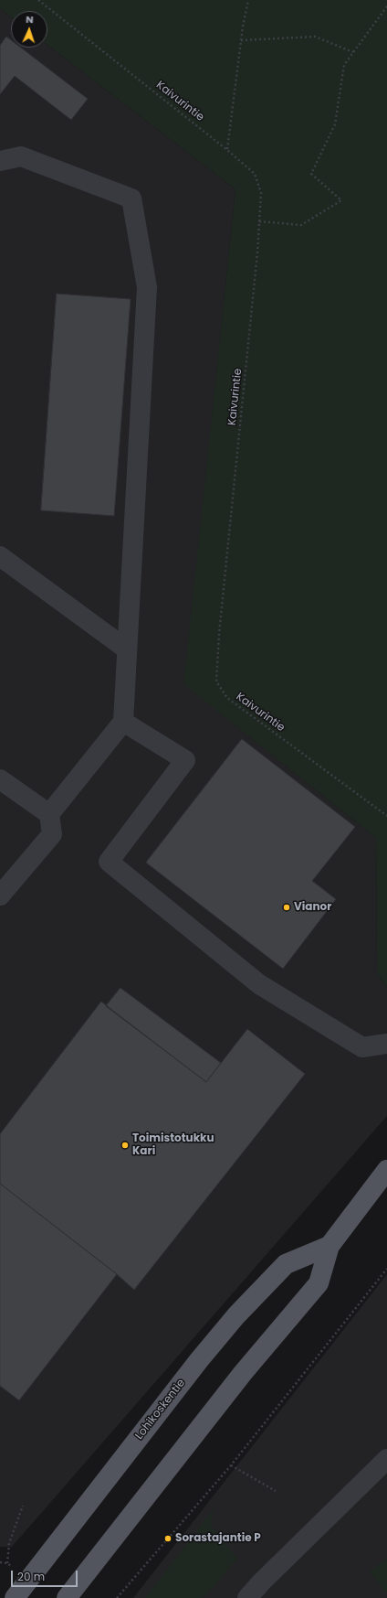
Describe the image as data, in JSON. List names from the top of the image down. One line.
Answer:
{"streets":{"main road":["Lohikoskentie"],"path":["Kaivurintie"]},"places":["Vianor","Toimistotukku Kari","Sorastajantie P"],"scale_bar":"20 m","north":"top"}
